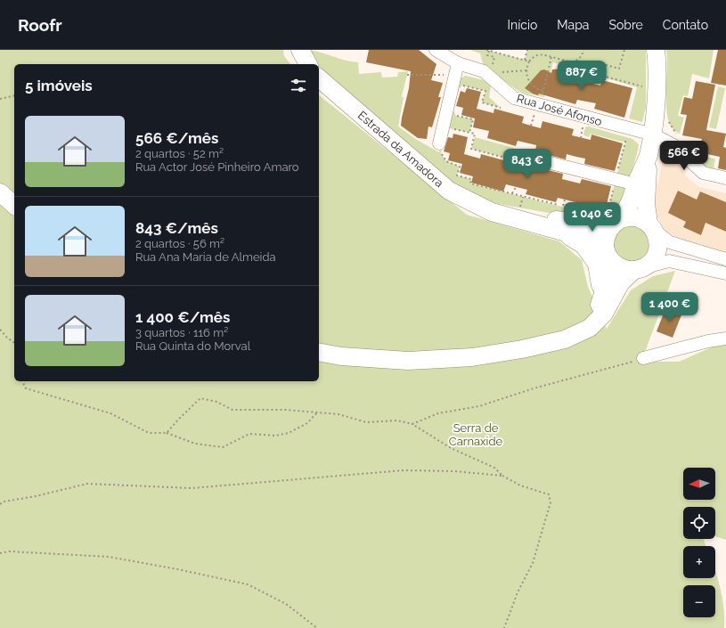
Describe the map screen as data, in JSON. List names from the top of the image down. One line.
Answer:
{"streets":{"street":["Rua José Afonso","Estrada da Amadora"]},"parks":["Serra de Carnaxide"],"north":"left","page":{"header":"Roofr","nav":["Início","Mapa","Sobre","Contato"],"price":["887 €","566 €","843 €","1 040 €","1 400 €"],"heading":"5 imóveis","list":[{"name":"566 €/mês","note":"2 quartos · 52 m² · Rua Actor José Pinheiro Amaro"},{"name":"843 €/mês","note":"2 quartos · 56 m² · Rua Ana Maria de Almeida"},{"name":"1 400 €/mês","note":"3 quartos · 116 m² · Rua Quinta do Morval"}],"map_buttons":["+","−"]}}
